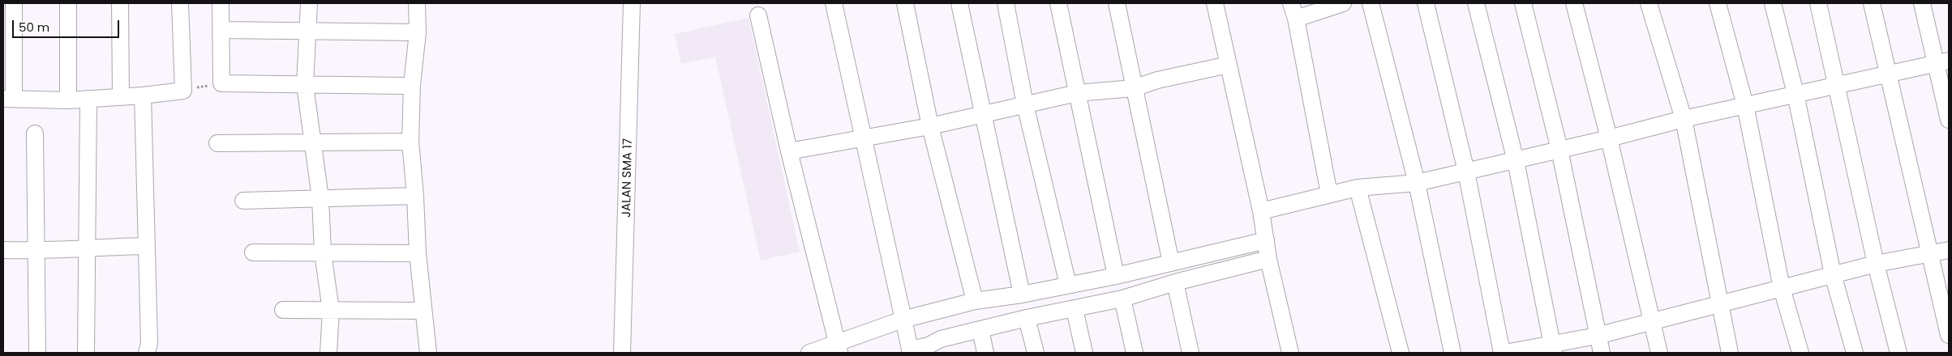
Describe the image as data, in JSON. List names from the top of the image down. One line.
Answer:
{"streets":{"street":["JALAN SMA 17"]},"scale_bar":"50 m"}
